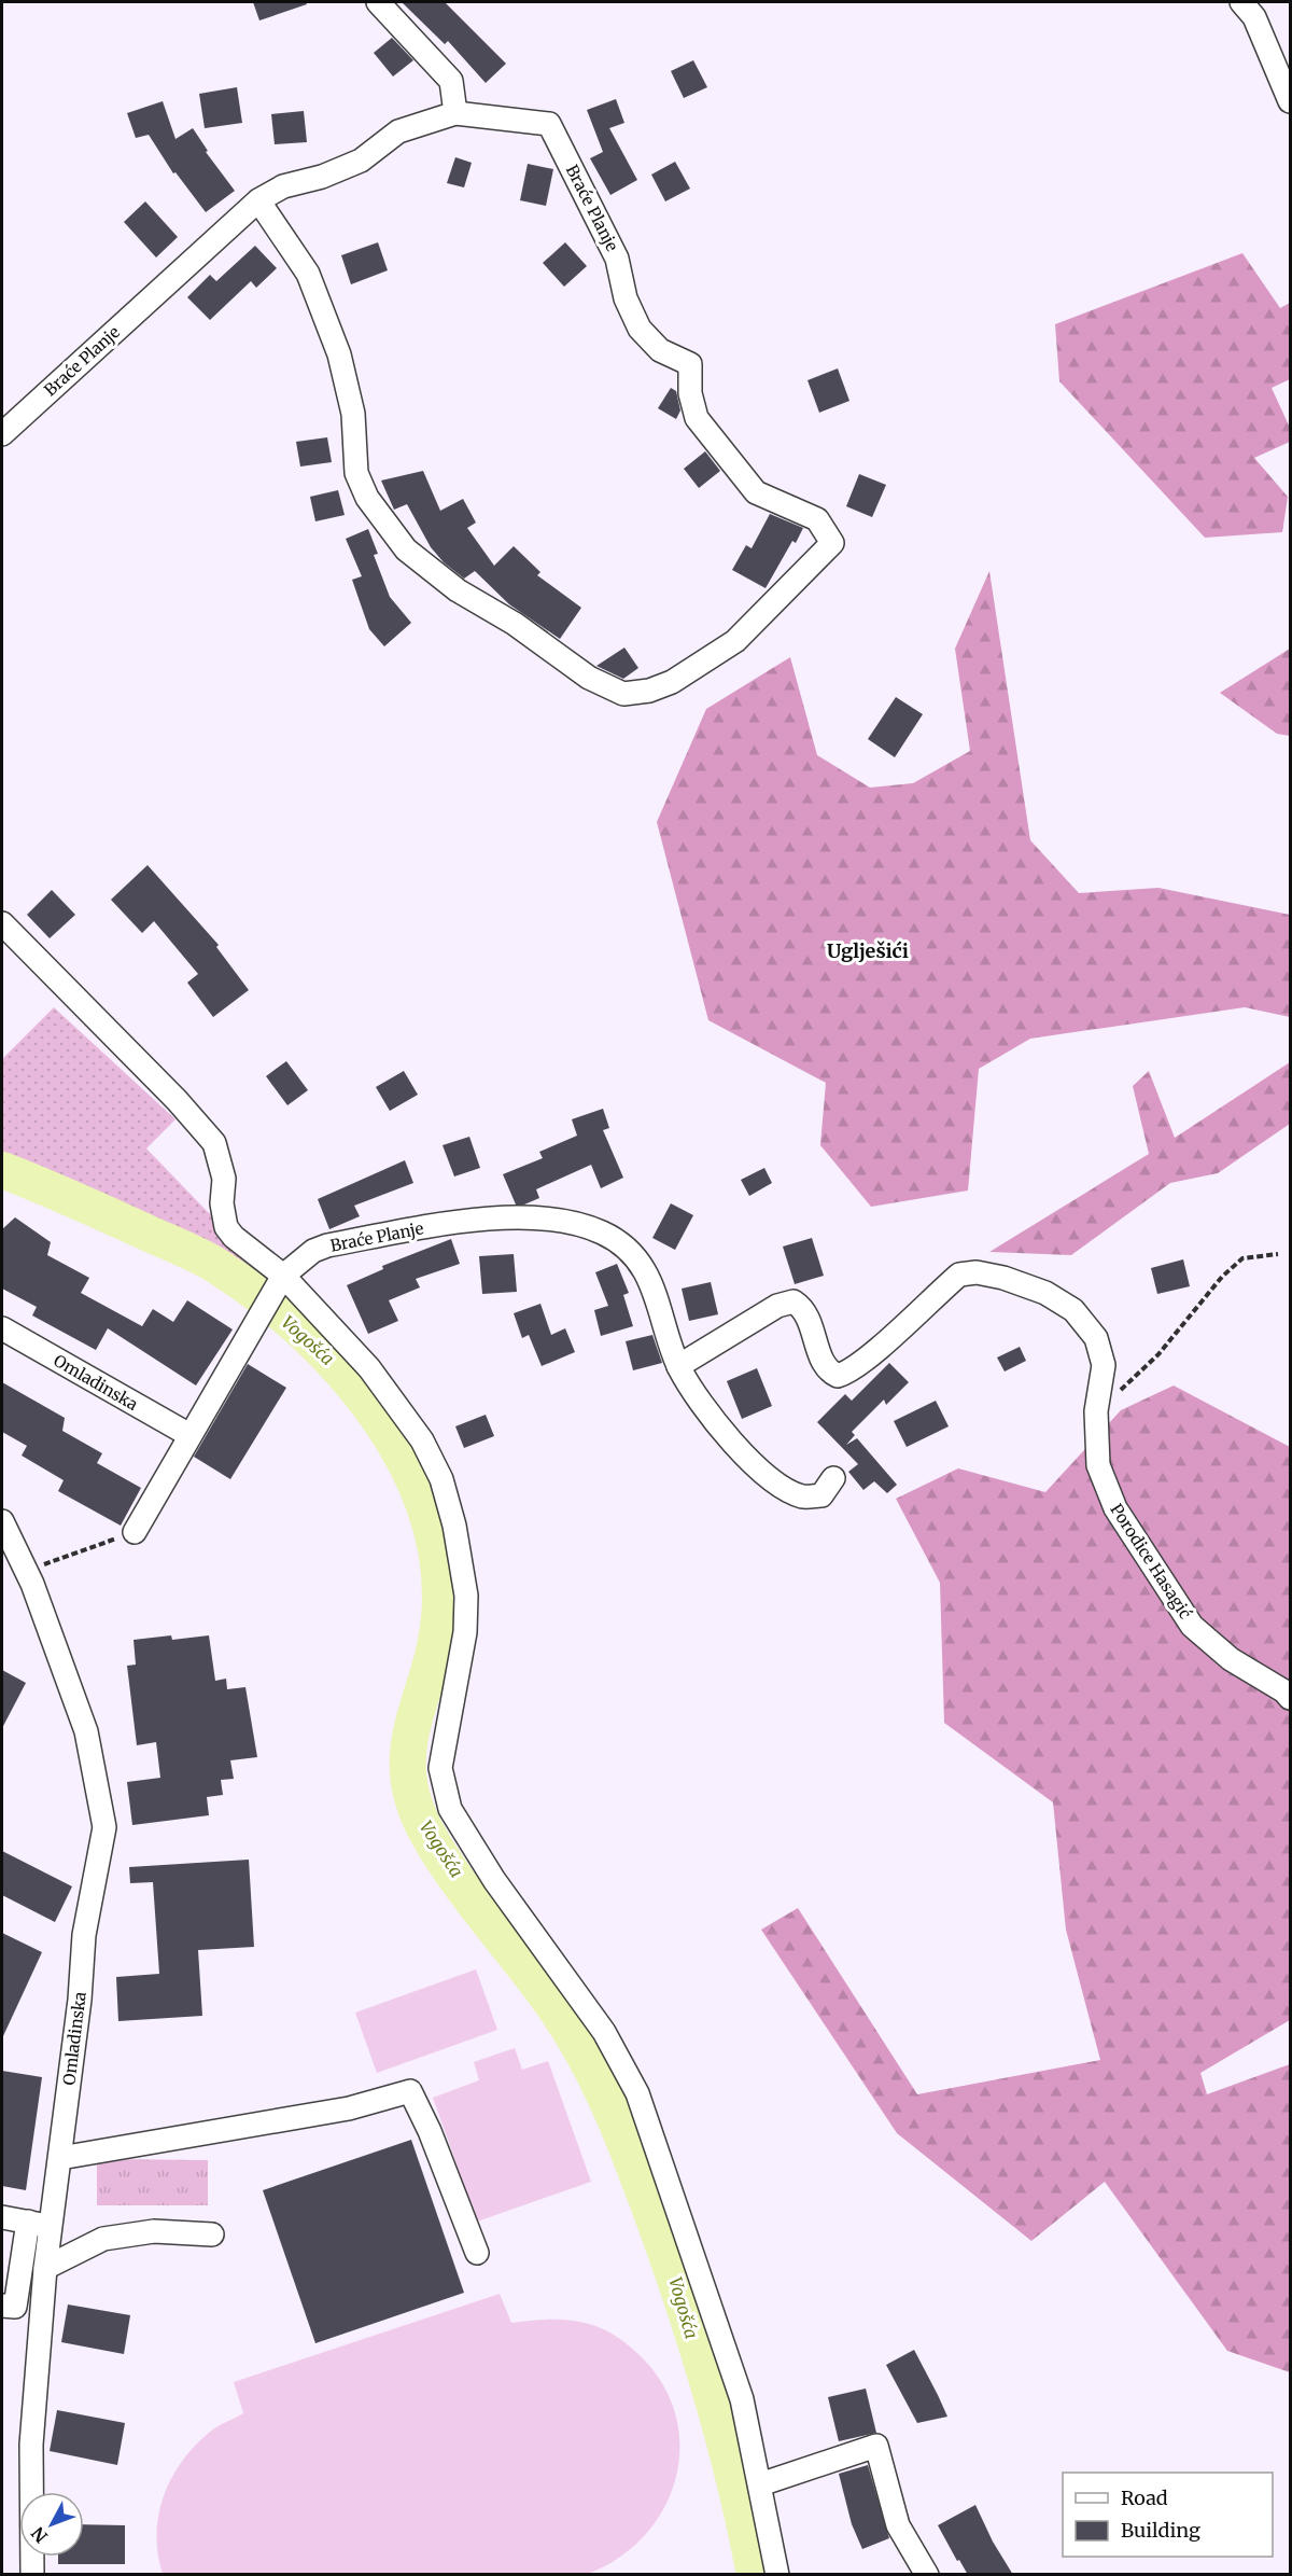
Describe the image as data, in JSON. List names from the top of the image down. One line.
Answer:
{"streets":{"street":["Braće Planje","Omladinska","Porodice Hasagić"]},"crossings":[["Braće Planje","Porodice Hasagić"]],"districts":["Uglješići"],"water":["Vogošća"],"legend":["Road","Building"],"north":"bottom left"}
